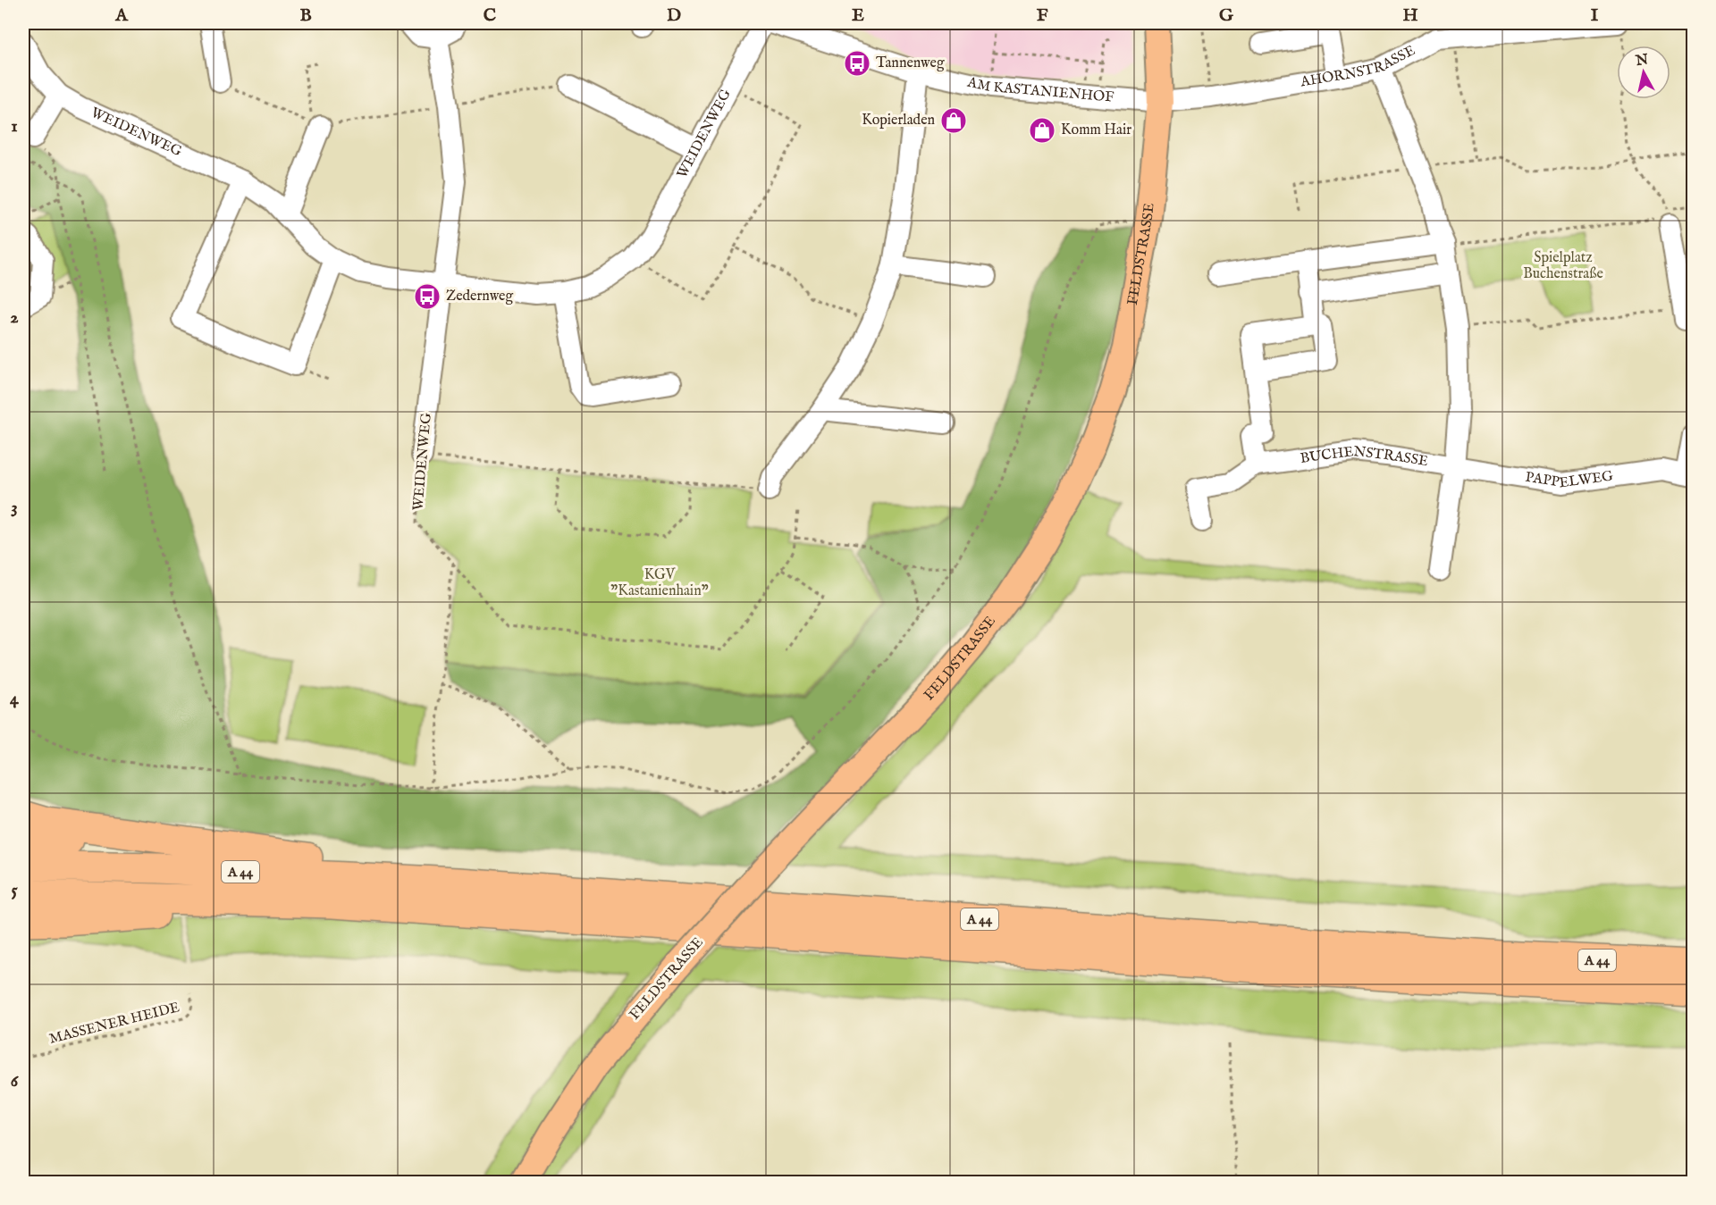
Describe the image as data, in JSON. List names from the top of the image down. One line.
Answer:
{"streets":{"highway":["A 44"],"main road":["FELDSTRASSE"],"street":["AHORNSTRASSE","AM KASTANIENHOF","WEIDENWEG","BUCHENSTRASSE","PAPPELWEG"],"path":["MASSENER HEIDE"]},"crossings":[["AHORNSTRASSE","AM KASTANIENHOF"],["AHORNSTRASSE","FELDSTRASSE"],["AM KASTANIENHOF","FELDSTRASSE"],["BUCHENSTRASSE","PAPPELWEG"]],"parks":["Spielplatz Buchenstraße","KGV \"Kastanienhain\""],"places":{"bus stop":["Tannenweg","Zedernweg"],"shop":["Kopierladen","Komm Hair"]},"north":"top","grid":{"columns":["A","B","C","D","E","F","G","H","I"],"rows":["1","2","3","4","5","6"]}}
